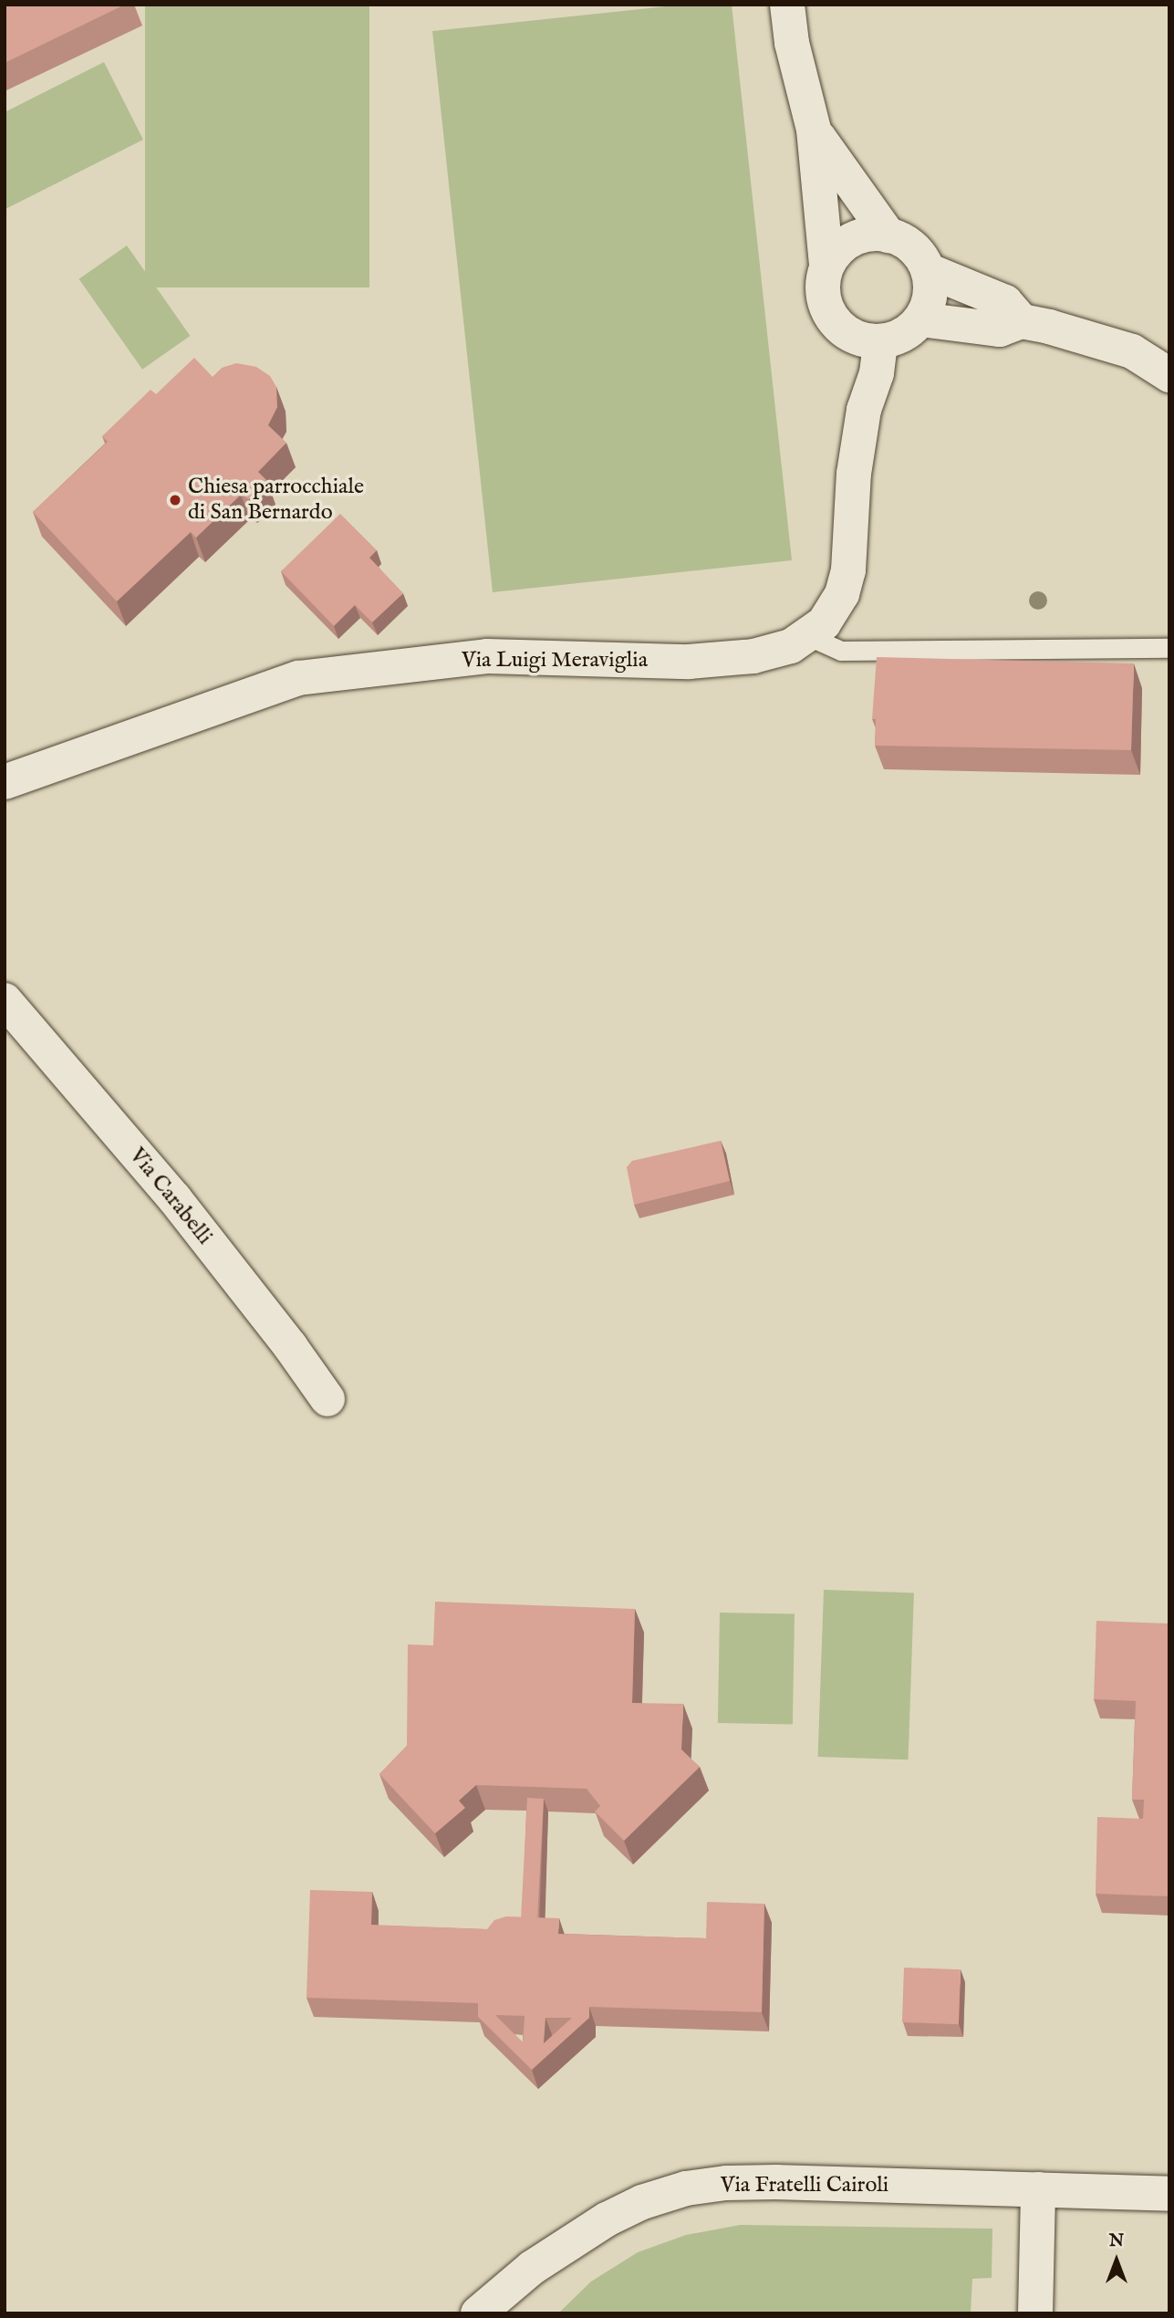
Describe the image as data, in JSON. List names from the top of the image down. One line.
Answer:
{"streets":{"street":["Via Luigi Meraviglia","Via Carabelli","Via Fratelli Cairoli"]},"places":["Chiesa parrocchiale di San Bernardo"],"north":"top"}
